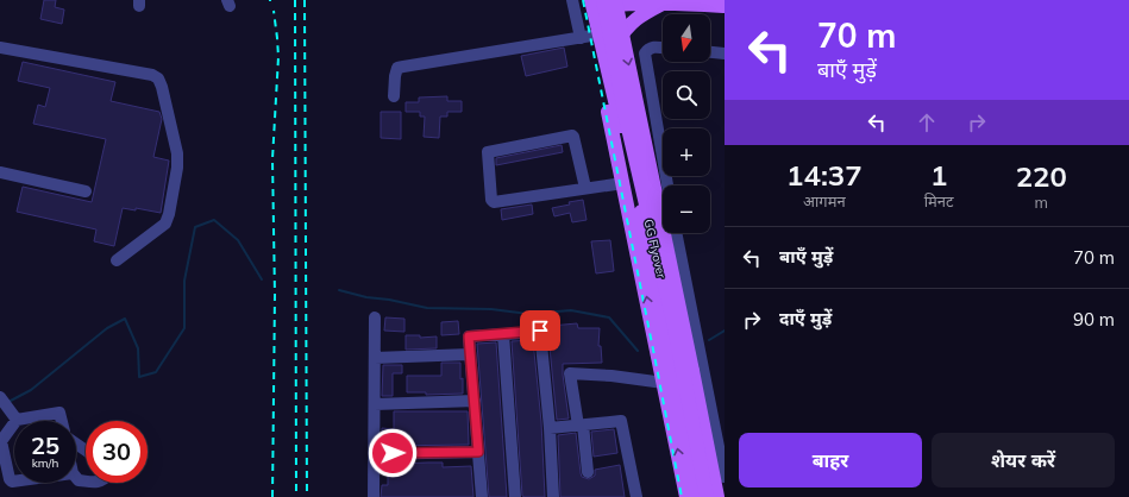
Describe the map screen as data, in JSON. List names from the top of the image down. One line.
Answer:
{"streets":{"main road":["GG Flyover"]},"north":"bottom","page":{"turn":["70 m","बाएँ मुड़ें"],"map_buttons":["+","−"],"eta":["14:37","आगमन","1","मिनट","220","m"],"list":[{"name":"बाएँ मुड़ें","value":"70 m"},{"name":"दाएँ मुड़ें","value":"90 m"}],"speed":"25 km/h","limit":"30","buttons":["बाहर","शेयर करें"]}}
